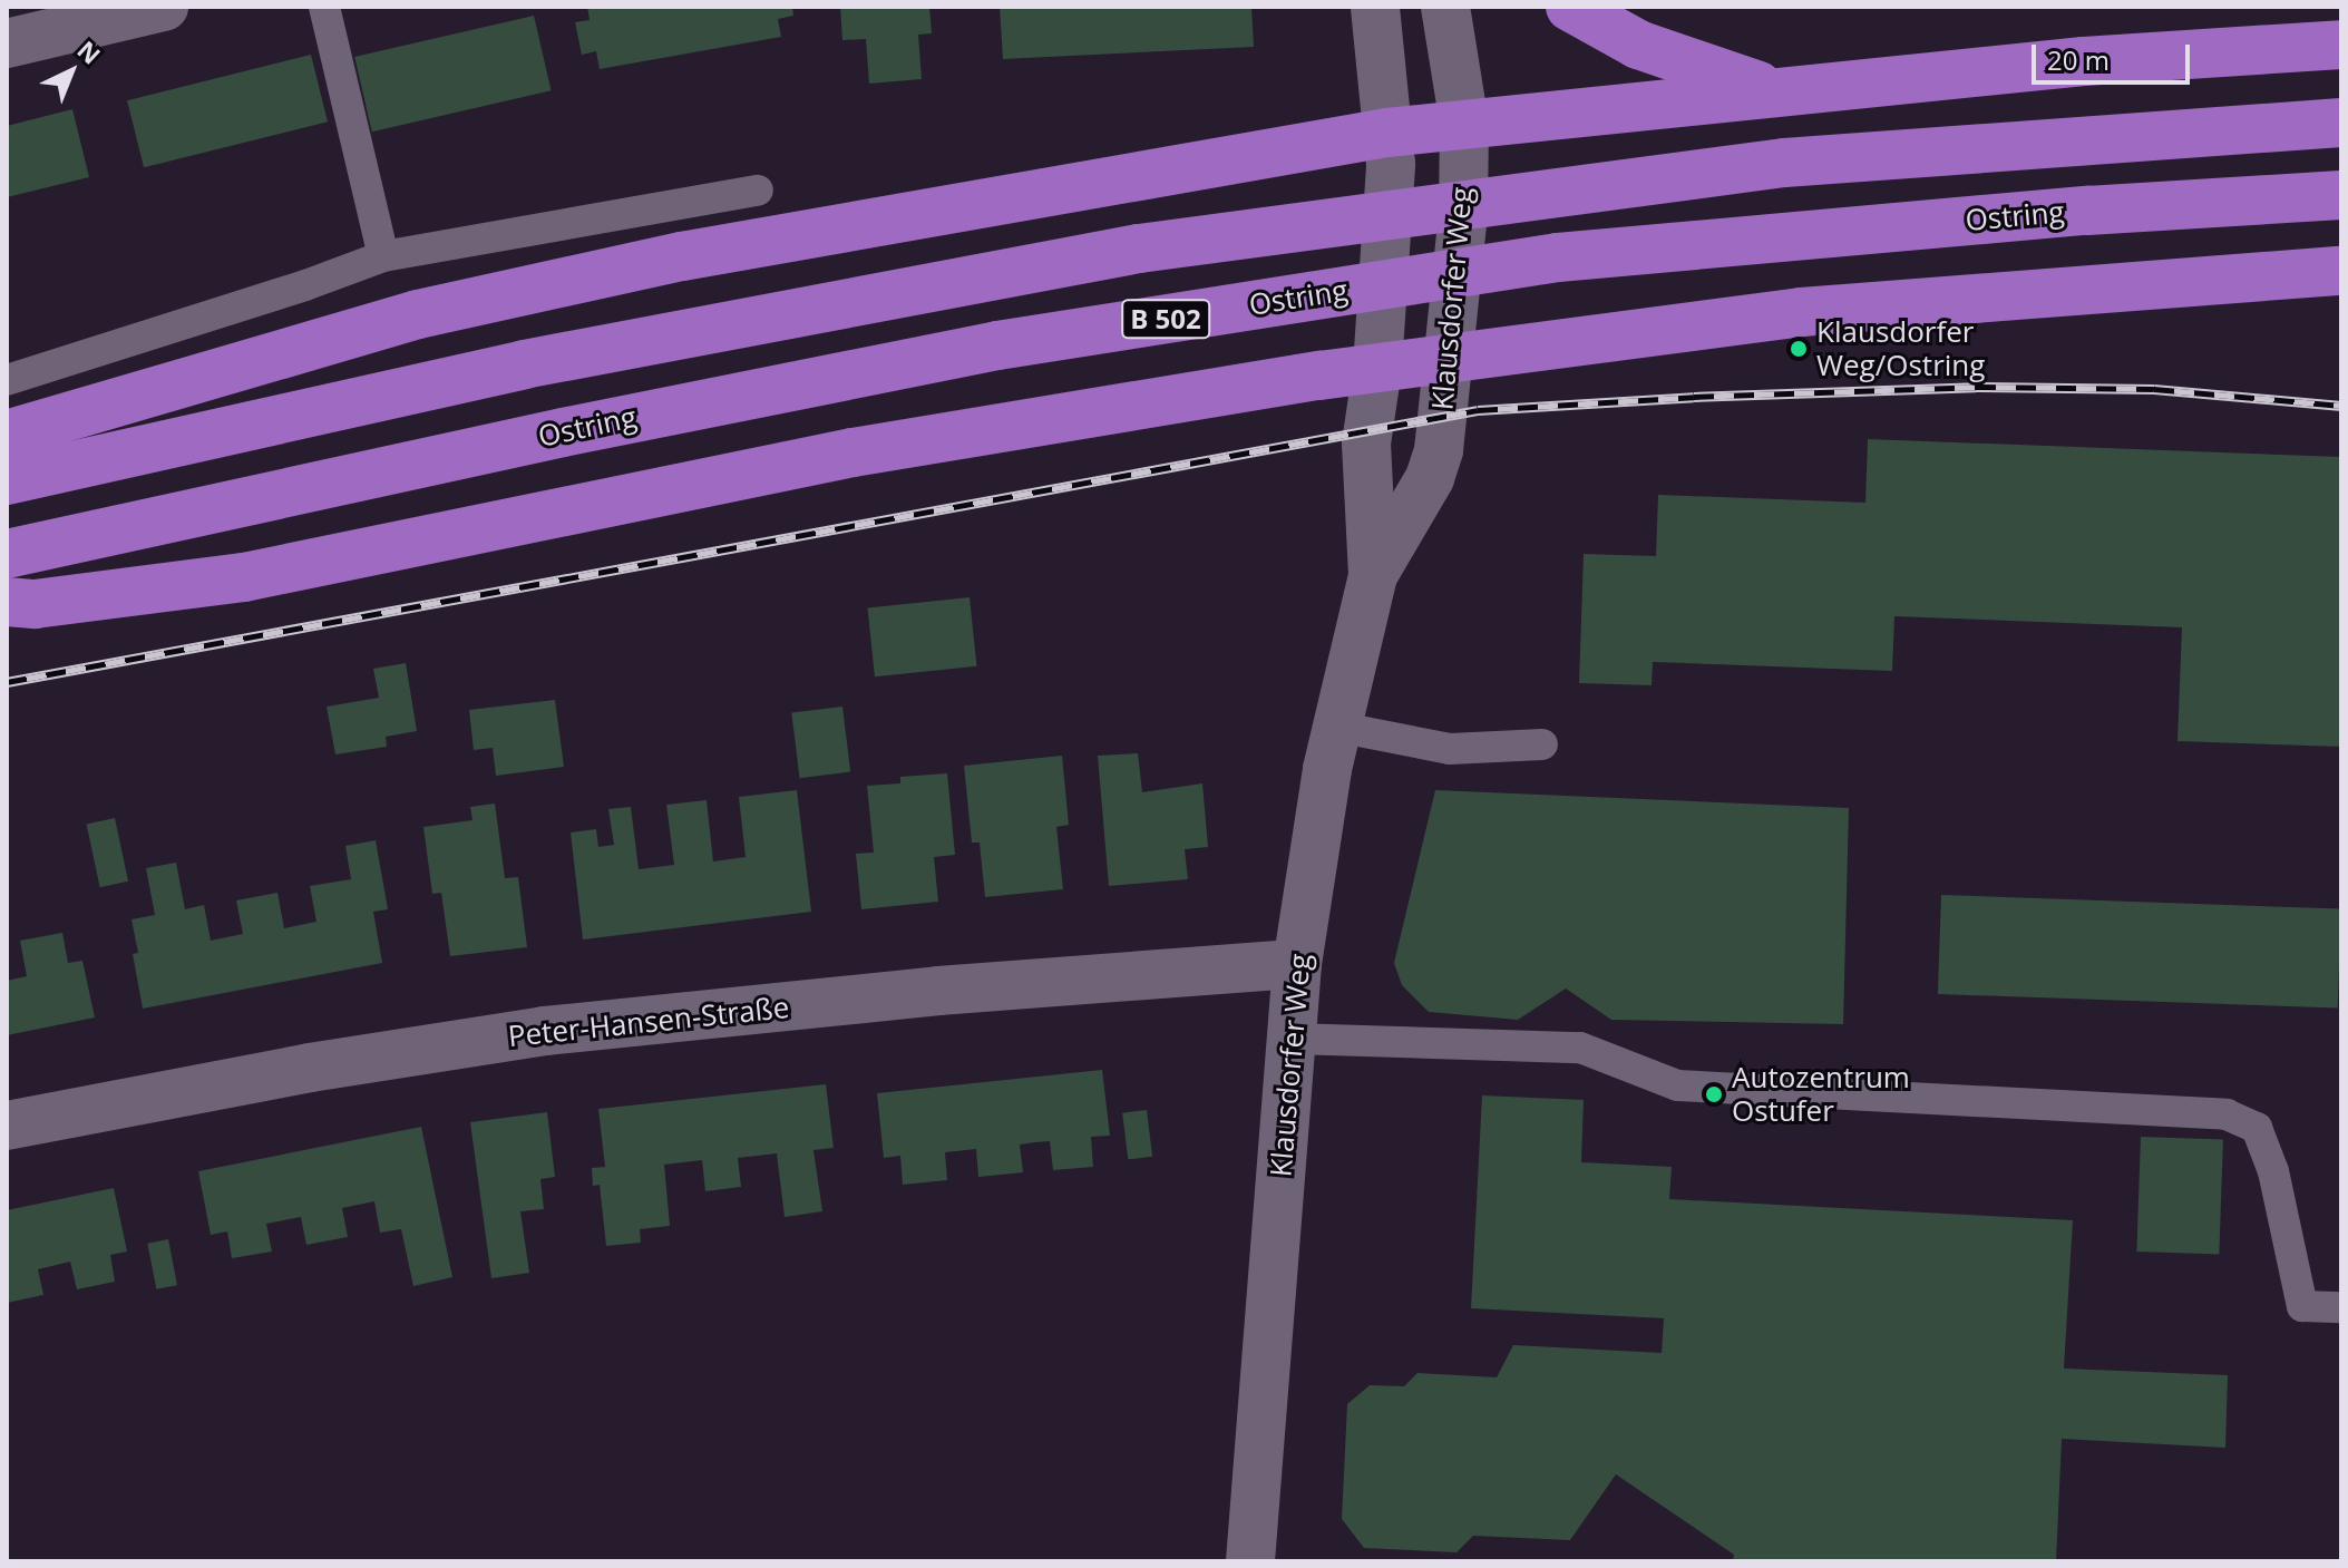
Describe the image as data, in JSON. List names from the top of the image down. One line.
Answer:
{"streets":{"highway":["Ostring","B 502"],"street":["Klausdorfer Weg","Peter-Hansen-Straße"]},"crossings":[["Klausdorfer Weg","Peter-Hansen-Straße"]],"places":["Klausdorfer Weg/Ostring","Autozentrum Ostufer"],"scale_bar":"20 m","north":"top right"}
